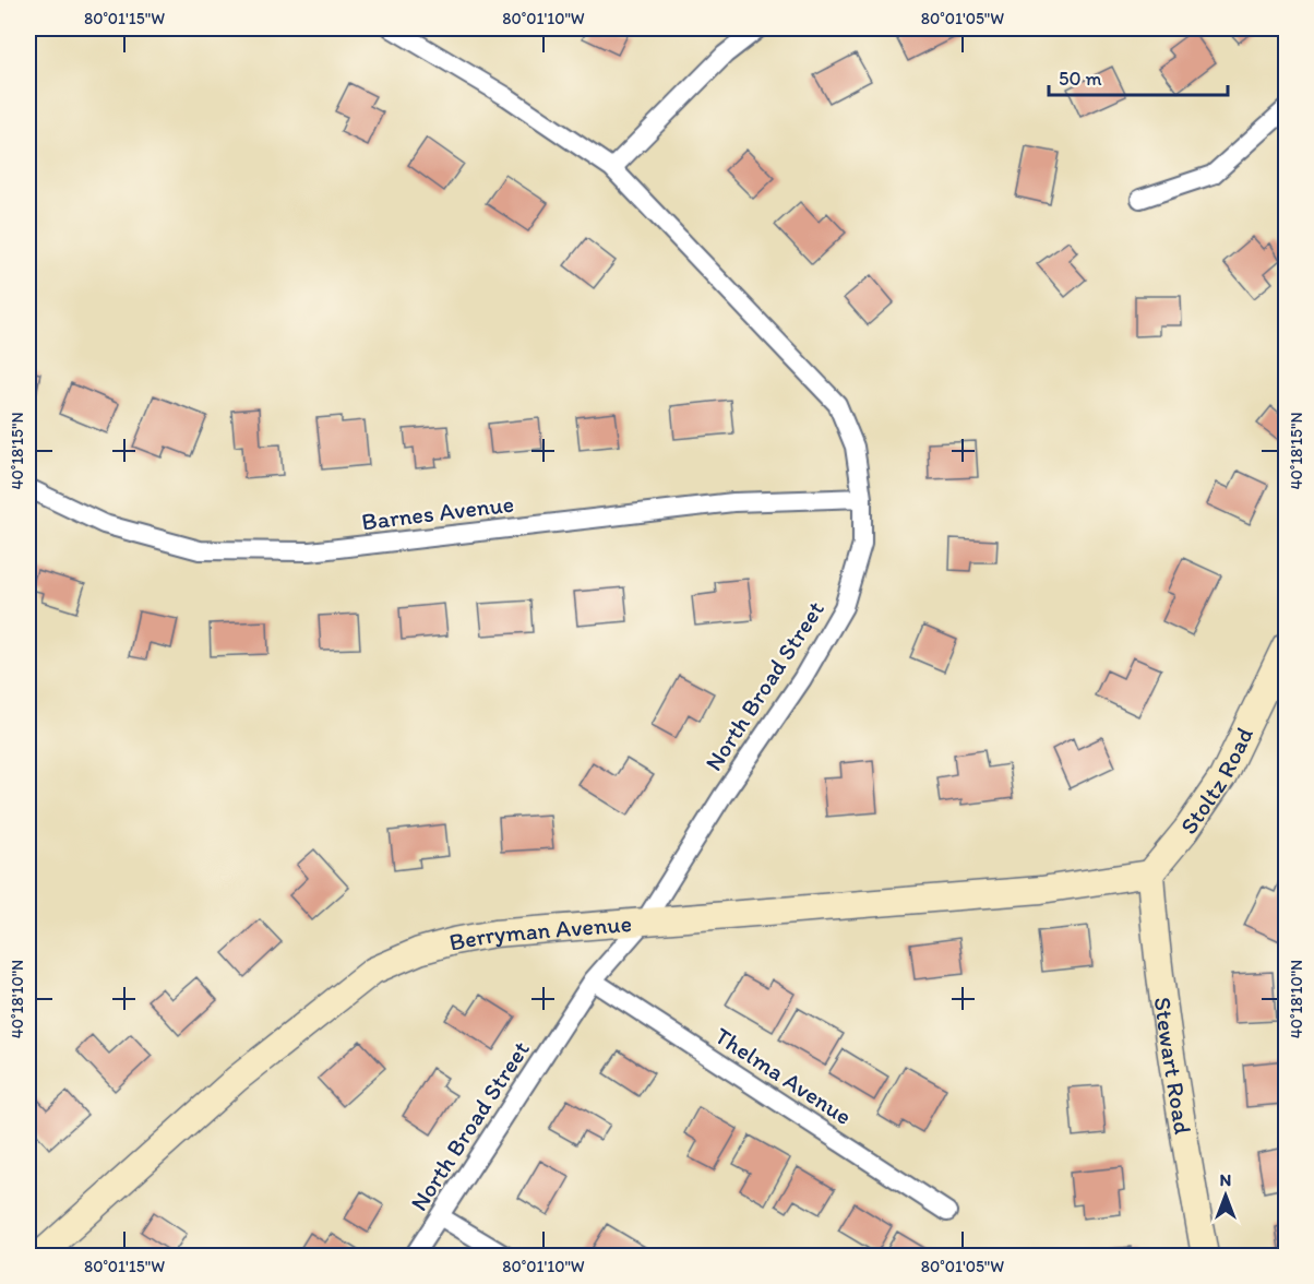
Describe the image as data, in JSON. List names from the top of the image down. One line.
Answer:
{"streets":{"street":["Barnes Avenue","North Broad Street","Stoltz Road","Berryman Avenue","Stewart Road","Thelma Avenue"]},"crossings":[["Barnes Avenue","North Broad Street"],["North Broad Street","Berryman Avenue"],["North Broad Street","Thelma Avenue"],["Stoltz Road","Berryman Avenue"],["Stoltz Road","Stewart Road"],["Berryman Avenue","Stewart Road"]],"scale_bar":"50 m","north":"top","coordinates":["80°01'15\"W","80°01'10\"W","80°01'05\"W","40°18'15\"N","40°18'10\"N"]}
